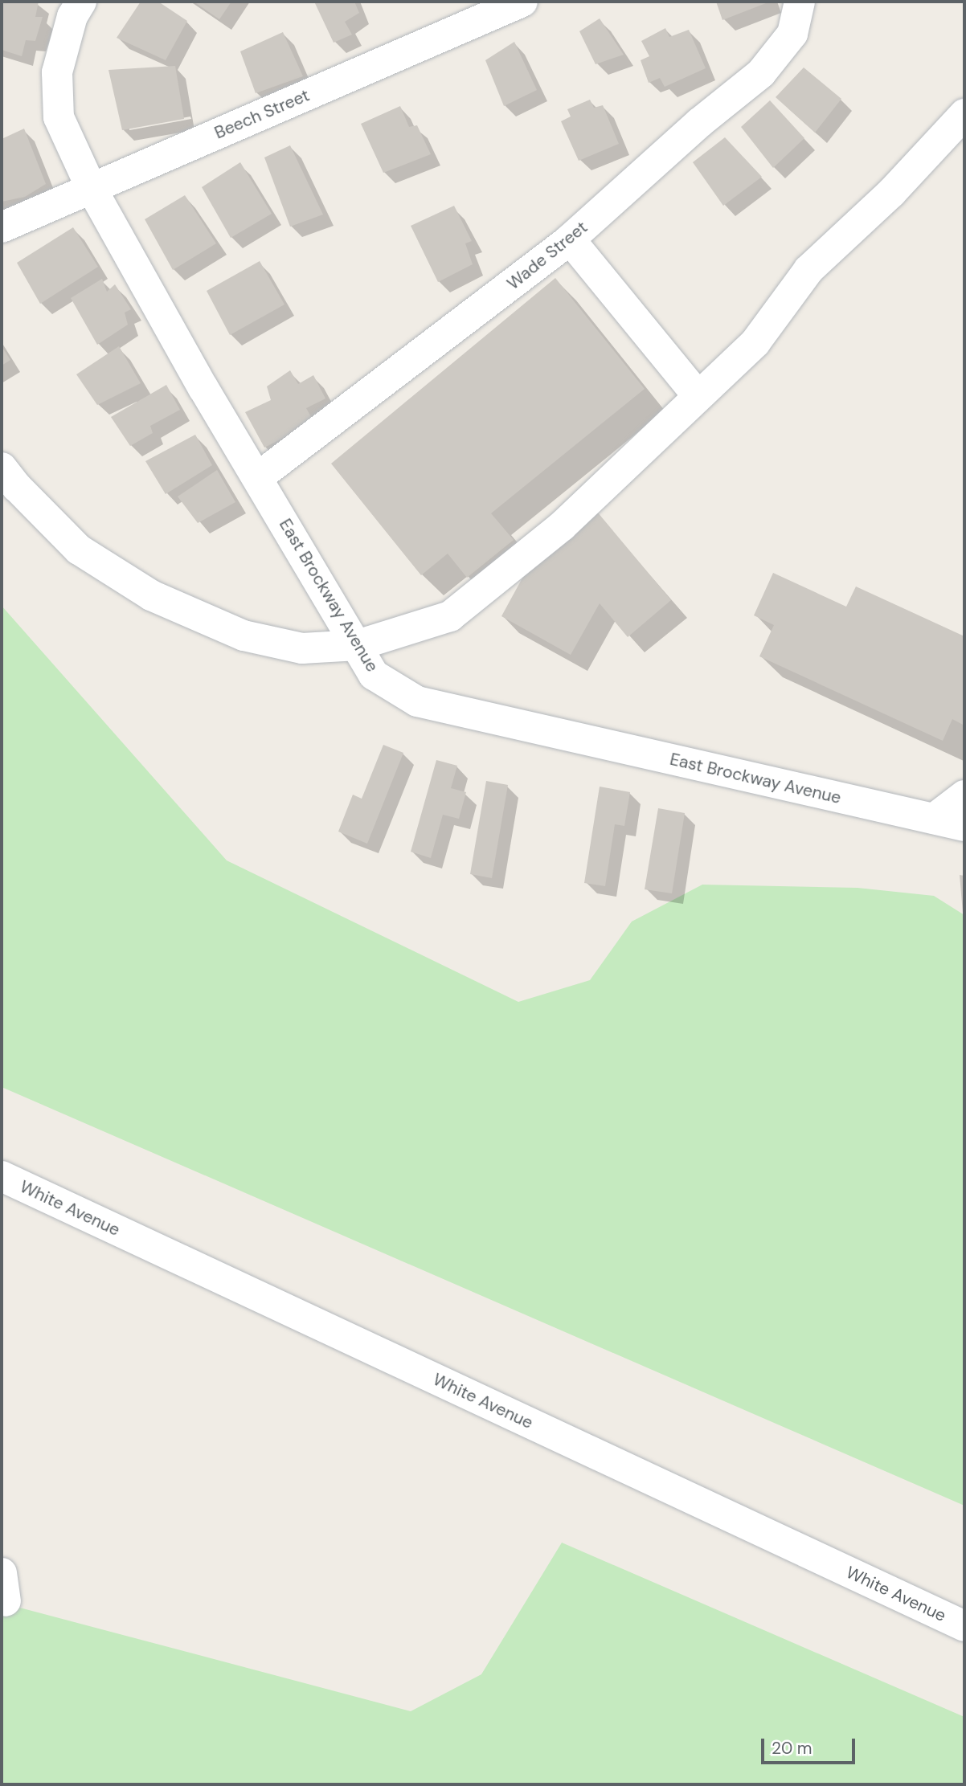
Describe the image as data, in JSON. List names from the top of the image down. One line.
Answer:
{"streets":{"street":["Beech Street","Wade Street","East Brockway Avenue","White Avenue"]},"crossings":[["Beech Street","East Brockway Avenue"],["Wade Street","East Brockway Avenue"]],"scale_bar":"20 m"}
